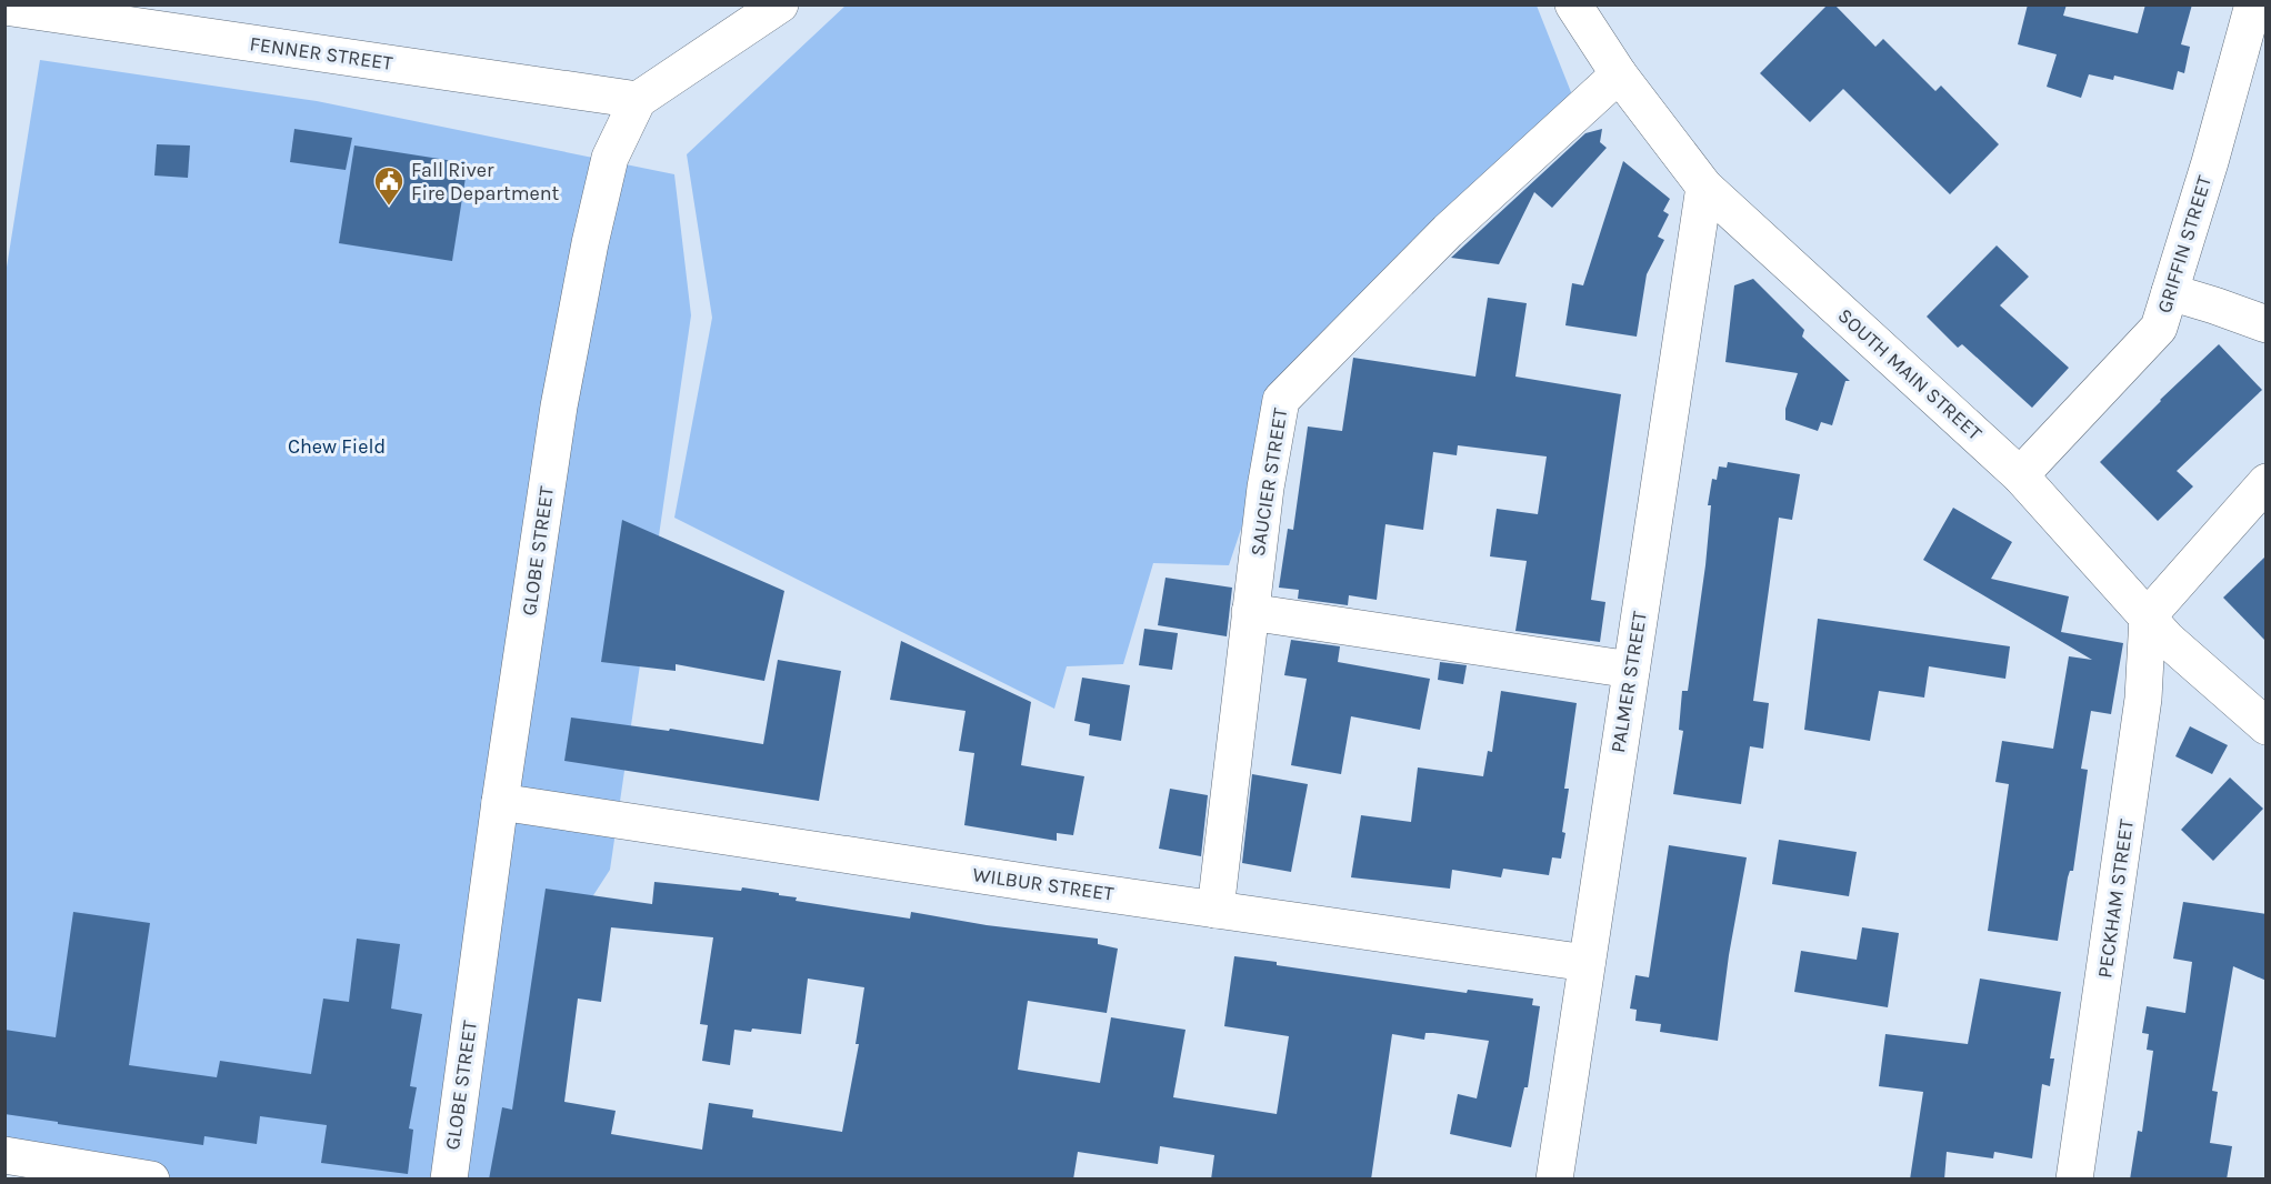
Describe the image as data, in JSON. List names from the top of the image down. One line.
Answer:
{"streets":{"street":["FENNER STREET","GRIFFIN STREET","SOUTH MAIN STREET","SAUCIER STREET","GLOBE STREET","PALMER STREET","WILBUR STREET","PECKHAM STREET"]},"crossings":[["FENNER STREET","GLOBE STREET"],["GRIFFIN STREET","SOUTH MAIN STREET"],["SOUTH MAIN STREET","SAUCIER STREET"],["SOUTH MAIN STREET","PALMER STREET"],["SOUTH MAIN STREET","PECKHAM STREET"],["SAUCIER STREET","WILBUR STREET"],["GLOBE STREET","WILBUR STREET"],["PALMER STREET","WILBUR STREET"]],"parks":["Chew Field"],"places":{"public building":["Fall River Fire Department"]}}
